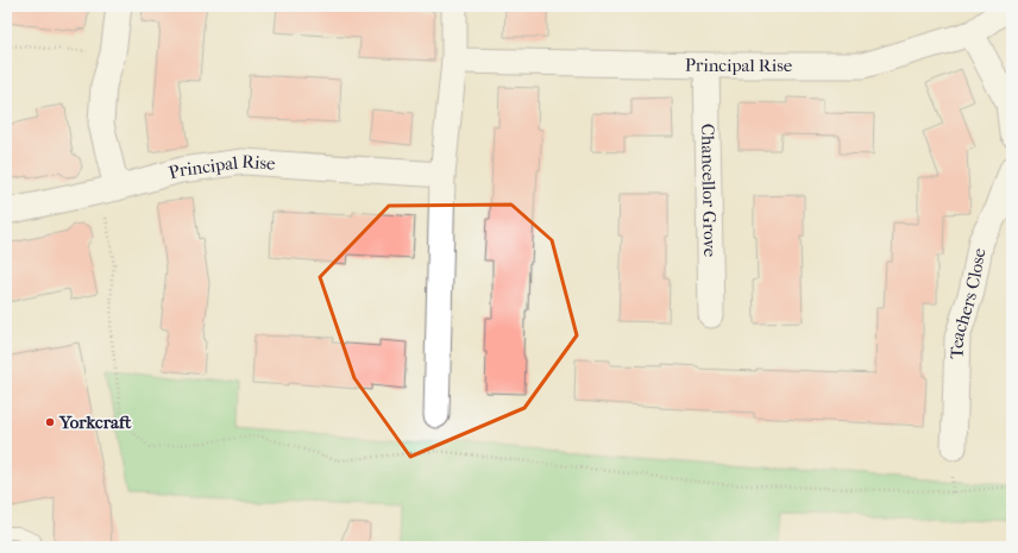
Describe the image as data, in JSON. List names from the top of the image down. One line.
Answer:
{"streets":{"street":["Principal Rise","Chancellor Grove","Teachers Close"]},"crossings":[["Principal Rise","Chancellor Grove"]],"places":["Yorkcraft"]}
